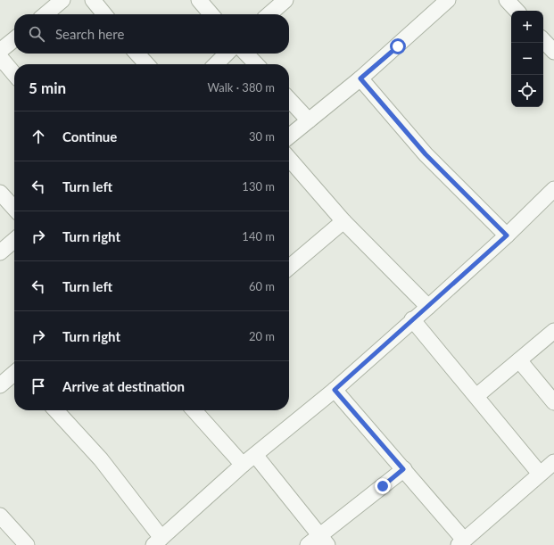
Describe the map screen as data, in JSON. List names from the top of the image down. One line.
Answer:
{"page":{"map_buttons":["+","−"],"search":"Search here","heading":["5 min","Walk · 380 m"],"list":[["Continue","30 m"],["Turn left","130 m"],["Turn right","140 m"],["Turn left","60 m"],["Turn right","20 m"],"Arrive at destination"]}}
